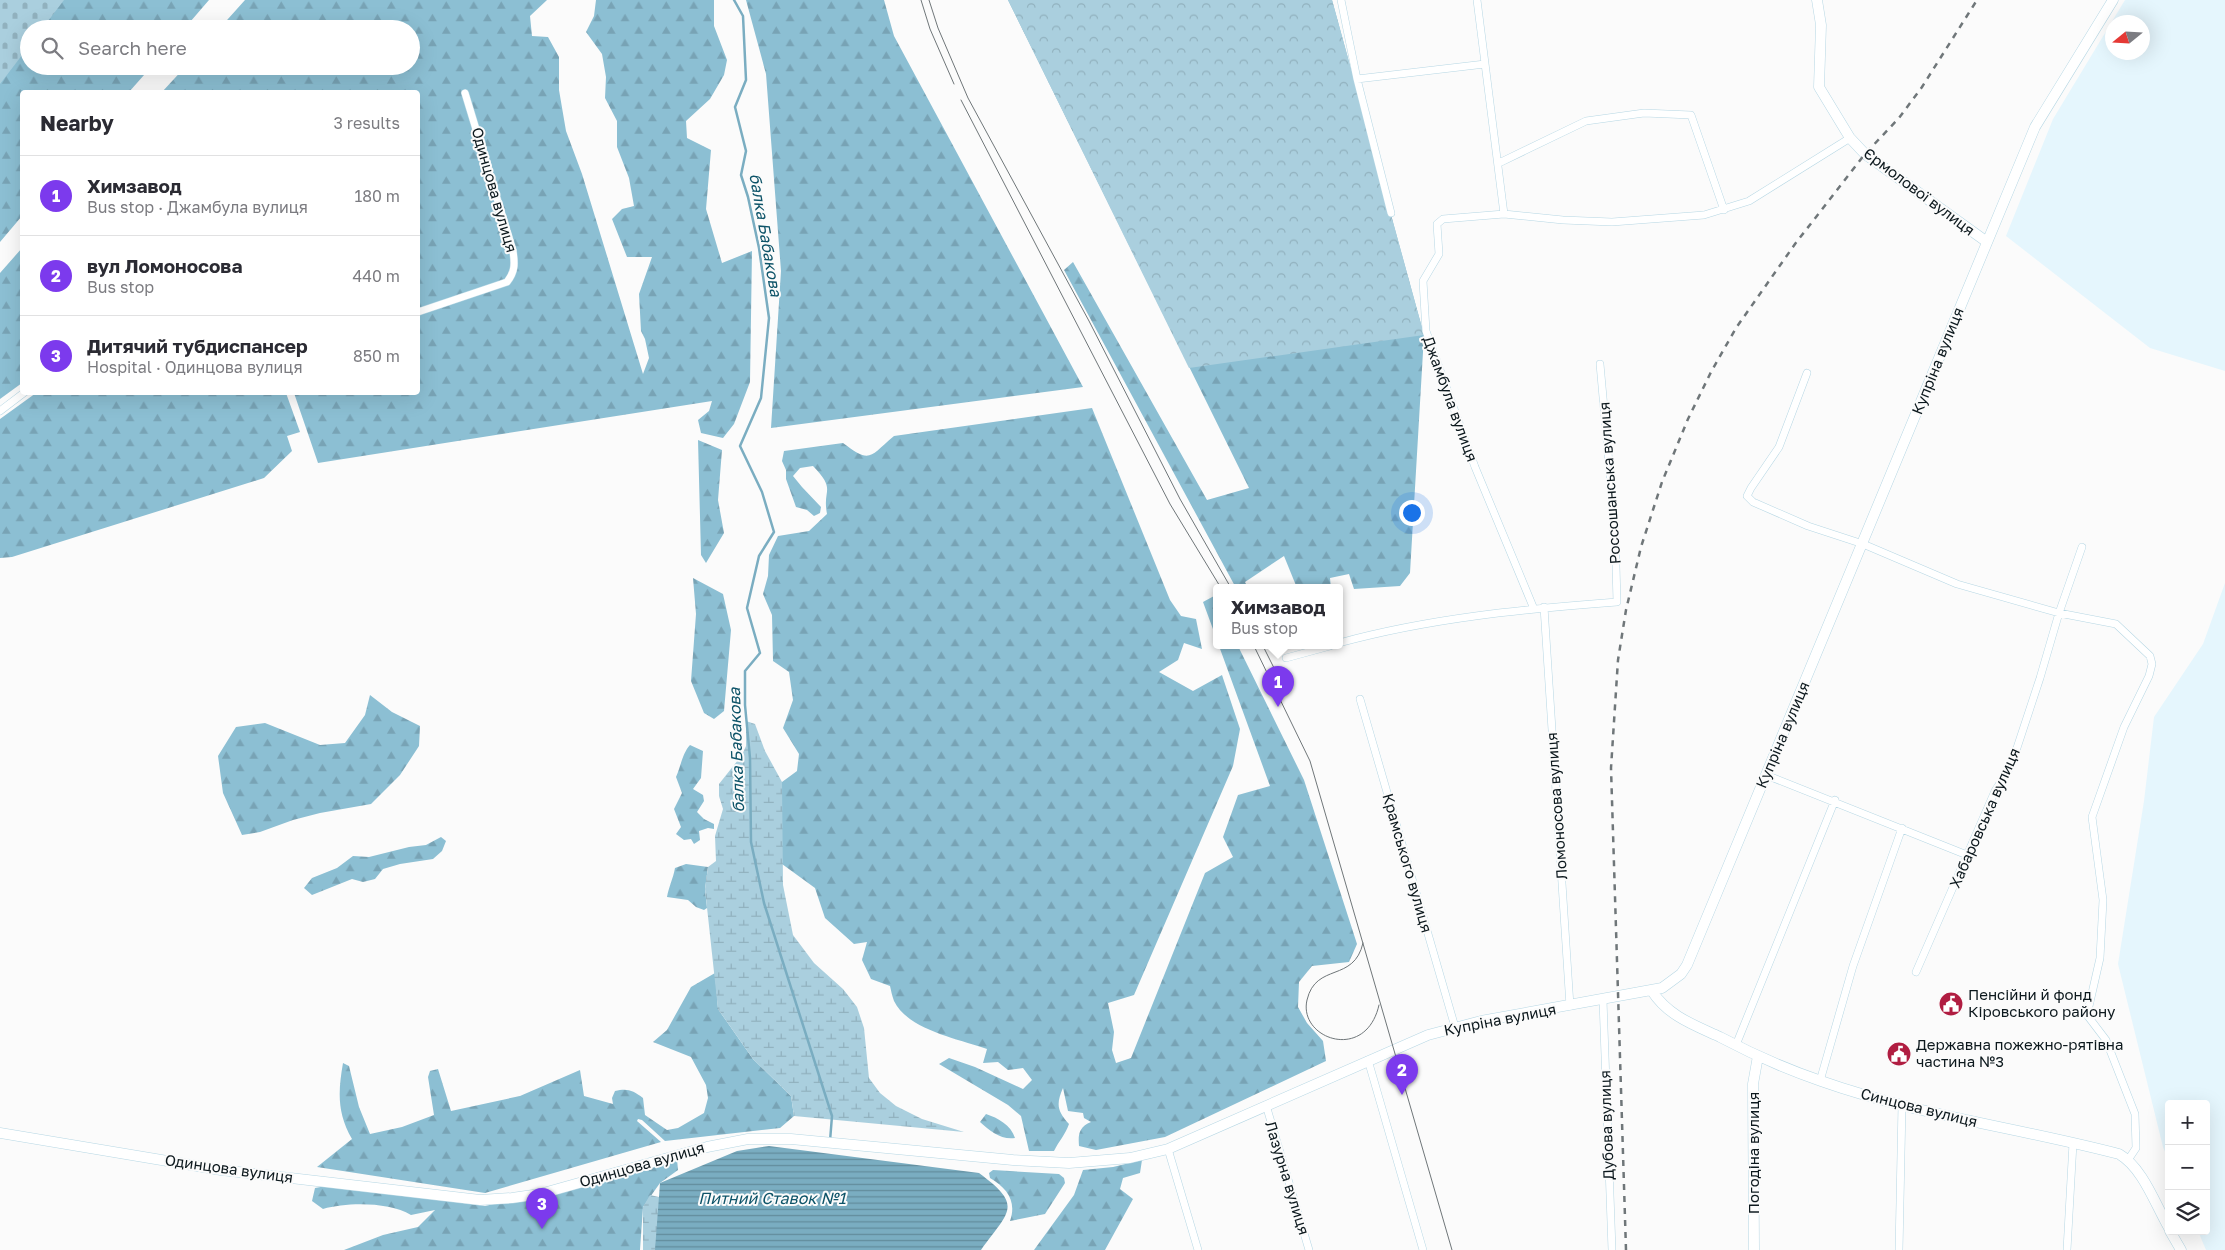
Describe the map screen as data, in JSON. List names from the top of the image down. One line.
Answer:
{"streets":{"main road":["Одинцова вулиця","Єрмолової вулиця","Купріна вулиця","Синцова вулиця","Погодіна вулиця"],"street":["Джамбула вулиця","Россошанська вулиця","Ломоносова вулиця","Хабаровська вулиця","Крамського вулиця","Дубова вулиця","Лазурна вулиця"]},"crossings":[["Одинцова вулиця","Купріна вулиця"],["Єрмолової вулиця","Купріна вулиця"],["Купріна вулиця","Ломоносова вулиця"],["Купріна вулиця","Крамського вулиця"],["Купріна вулиця","Синцова вулиця"],["Купріна вулиця","Дубова вулиця"],["Купріна вулиця","Лазурна вулиця"],["Россошанська вулиця","Ломоносова вулиця"],["Синцова вулиця","Погодіна вулиця"]],"water":["балка Бабакова","Питний Ставок №1"],"places":{"public building":["Пенсійни й фонд Кіровського району","Державна пожежно-рятівна частина №3"]},"north":"left","page":{"search":"Search here","heading":["Nearby","3 results"],"list":[{"mark":"1","name":"Химзавод","note":"Bus stop · Джамбула вулиця","value":"180 m"},{"mark":"2","name":"вул Ломоносова","note":"Bus stop","value":"440 m"},{"mark":"3","name":"Дитячий тубдиспансер","note":"Hospital · Одинцова вулиця","value":"850 m"}],"popup":["Химзавод","Bus stop"],"pins":["1","2","3"],"map_buttons":["+","−"]}}
